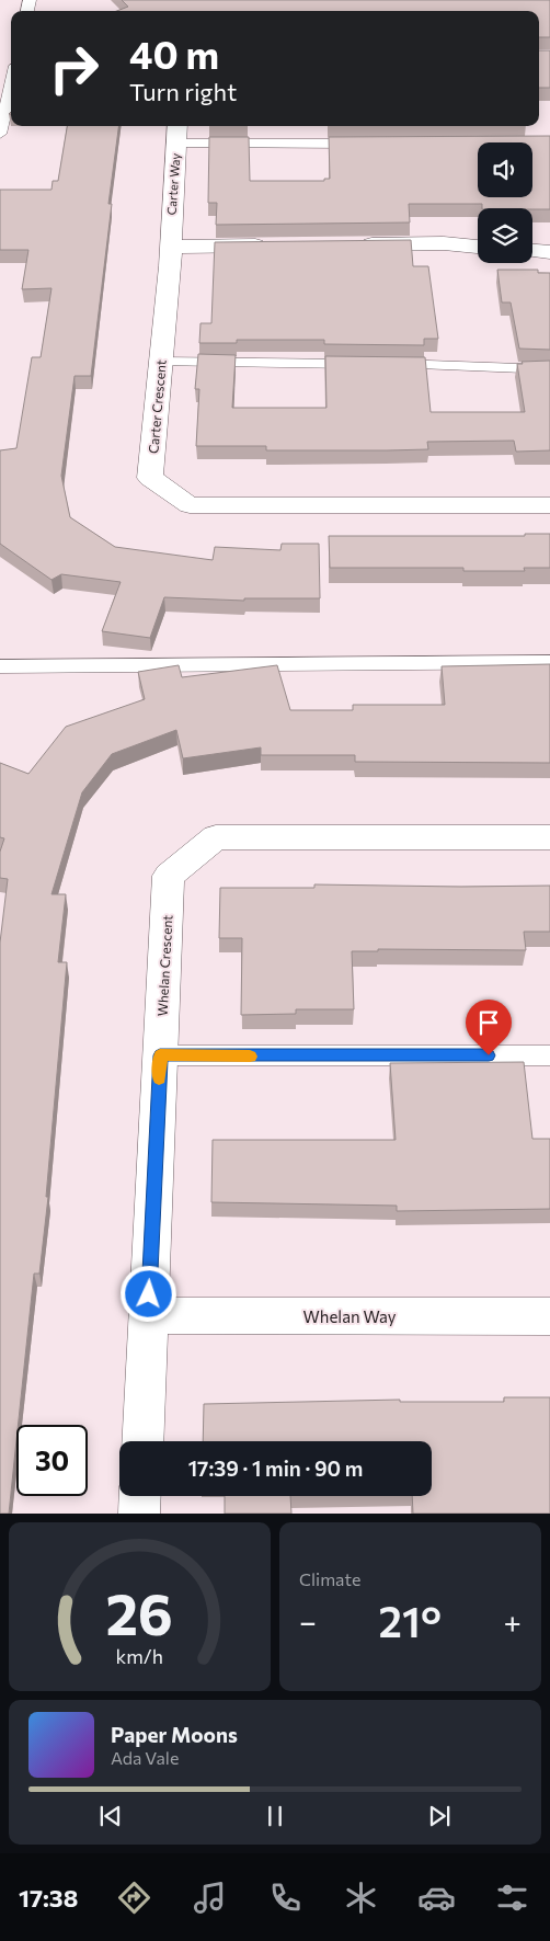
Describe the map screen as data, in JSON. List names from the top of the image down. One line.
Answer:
{"streets":{"street":["Carter Way","Carter Crescent","Whelan Crescent","Whelan Way"]},"crossings":[["Carter Way","Carter Crescent"],["Whelan Crescent","Whelan Way"]],"page":{"turn":["40 m","Turn right"],"limit":"30","trip":"17:39 · 1 min · 90 m","tile":"Climate","heat":["−","21°","+"],"song":["Paper Moons","Ada Vale"],"tabs":"17:38","gauge":["26","km/h"]}}
